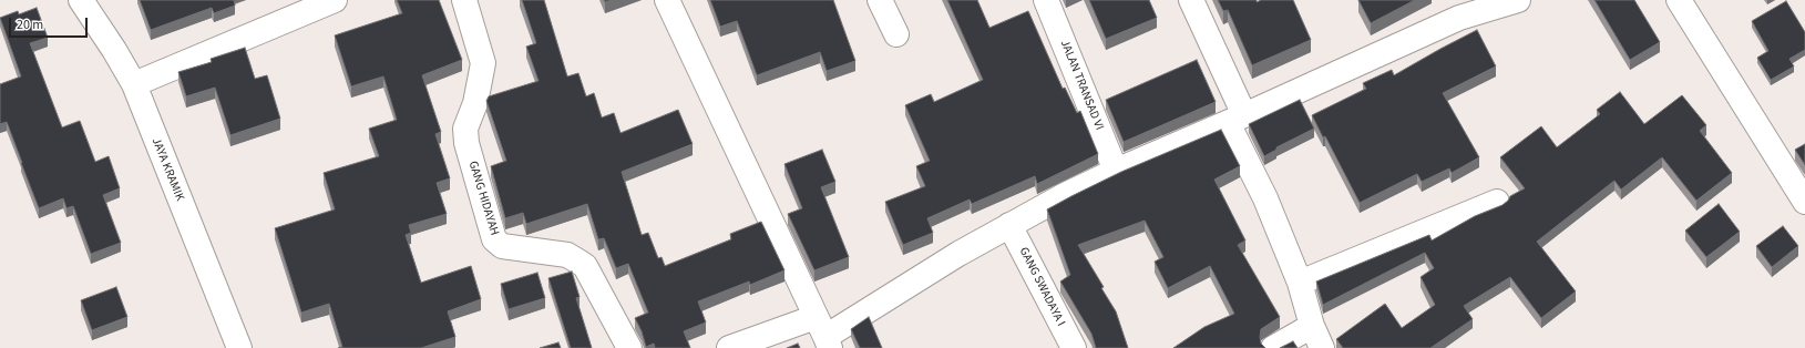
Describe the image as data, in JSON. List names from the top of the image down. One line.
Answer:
{"streets":{"street":["JALAN TRANSAD VI","JAYA KRAMIK","GANG HIDAYAH","GANG SWADAYA I"]},"scale_bar":"20 m"}
